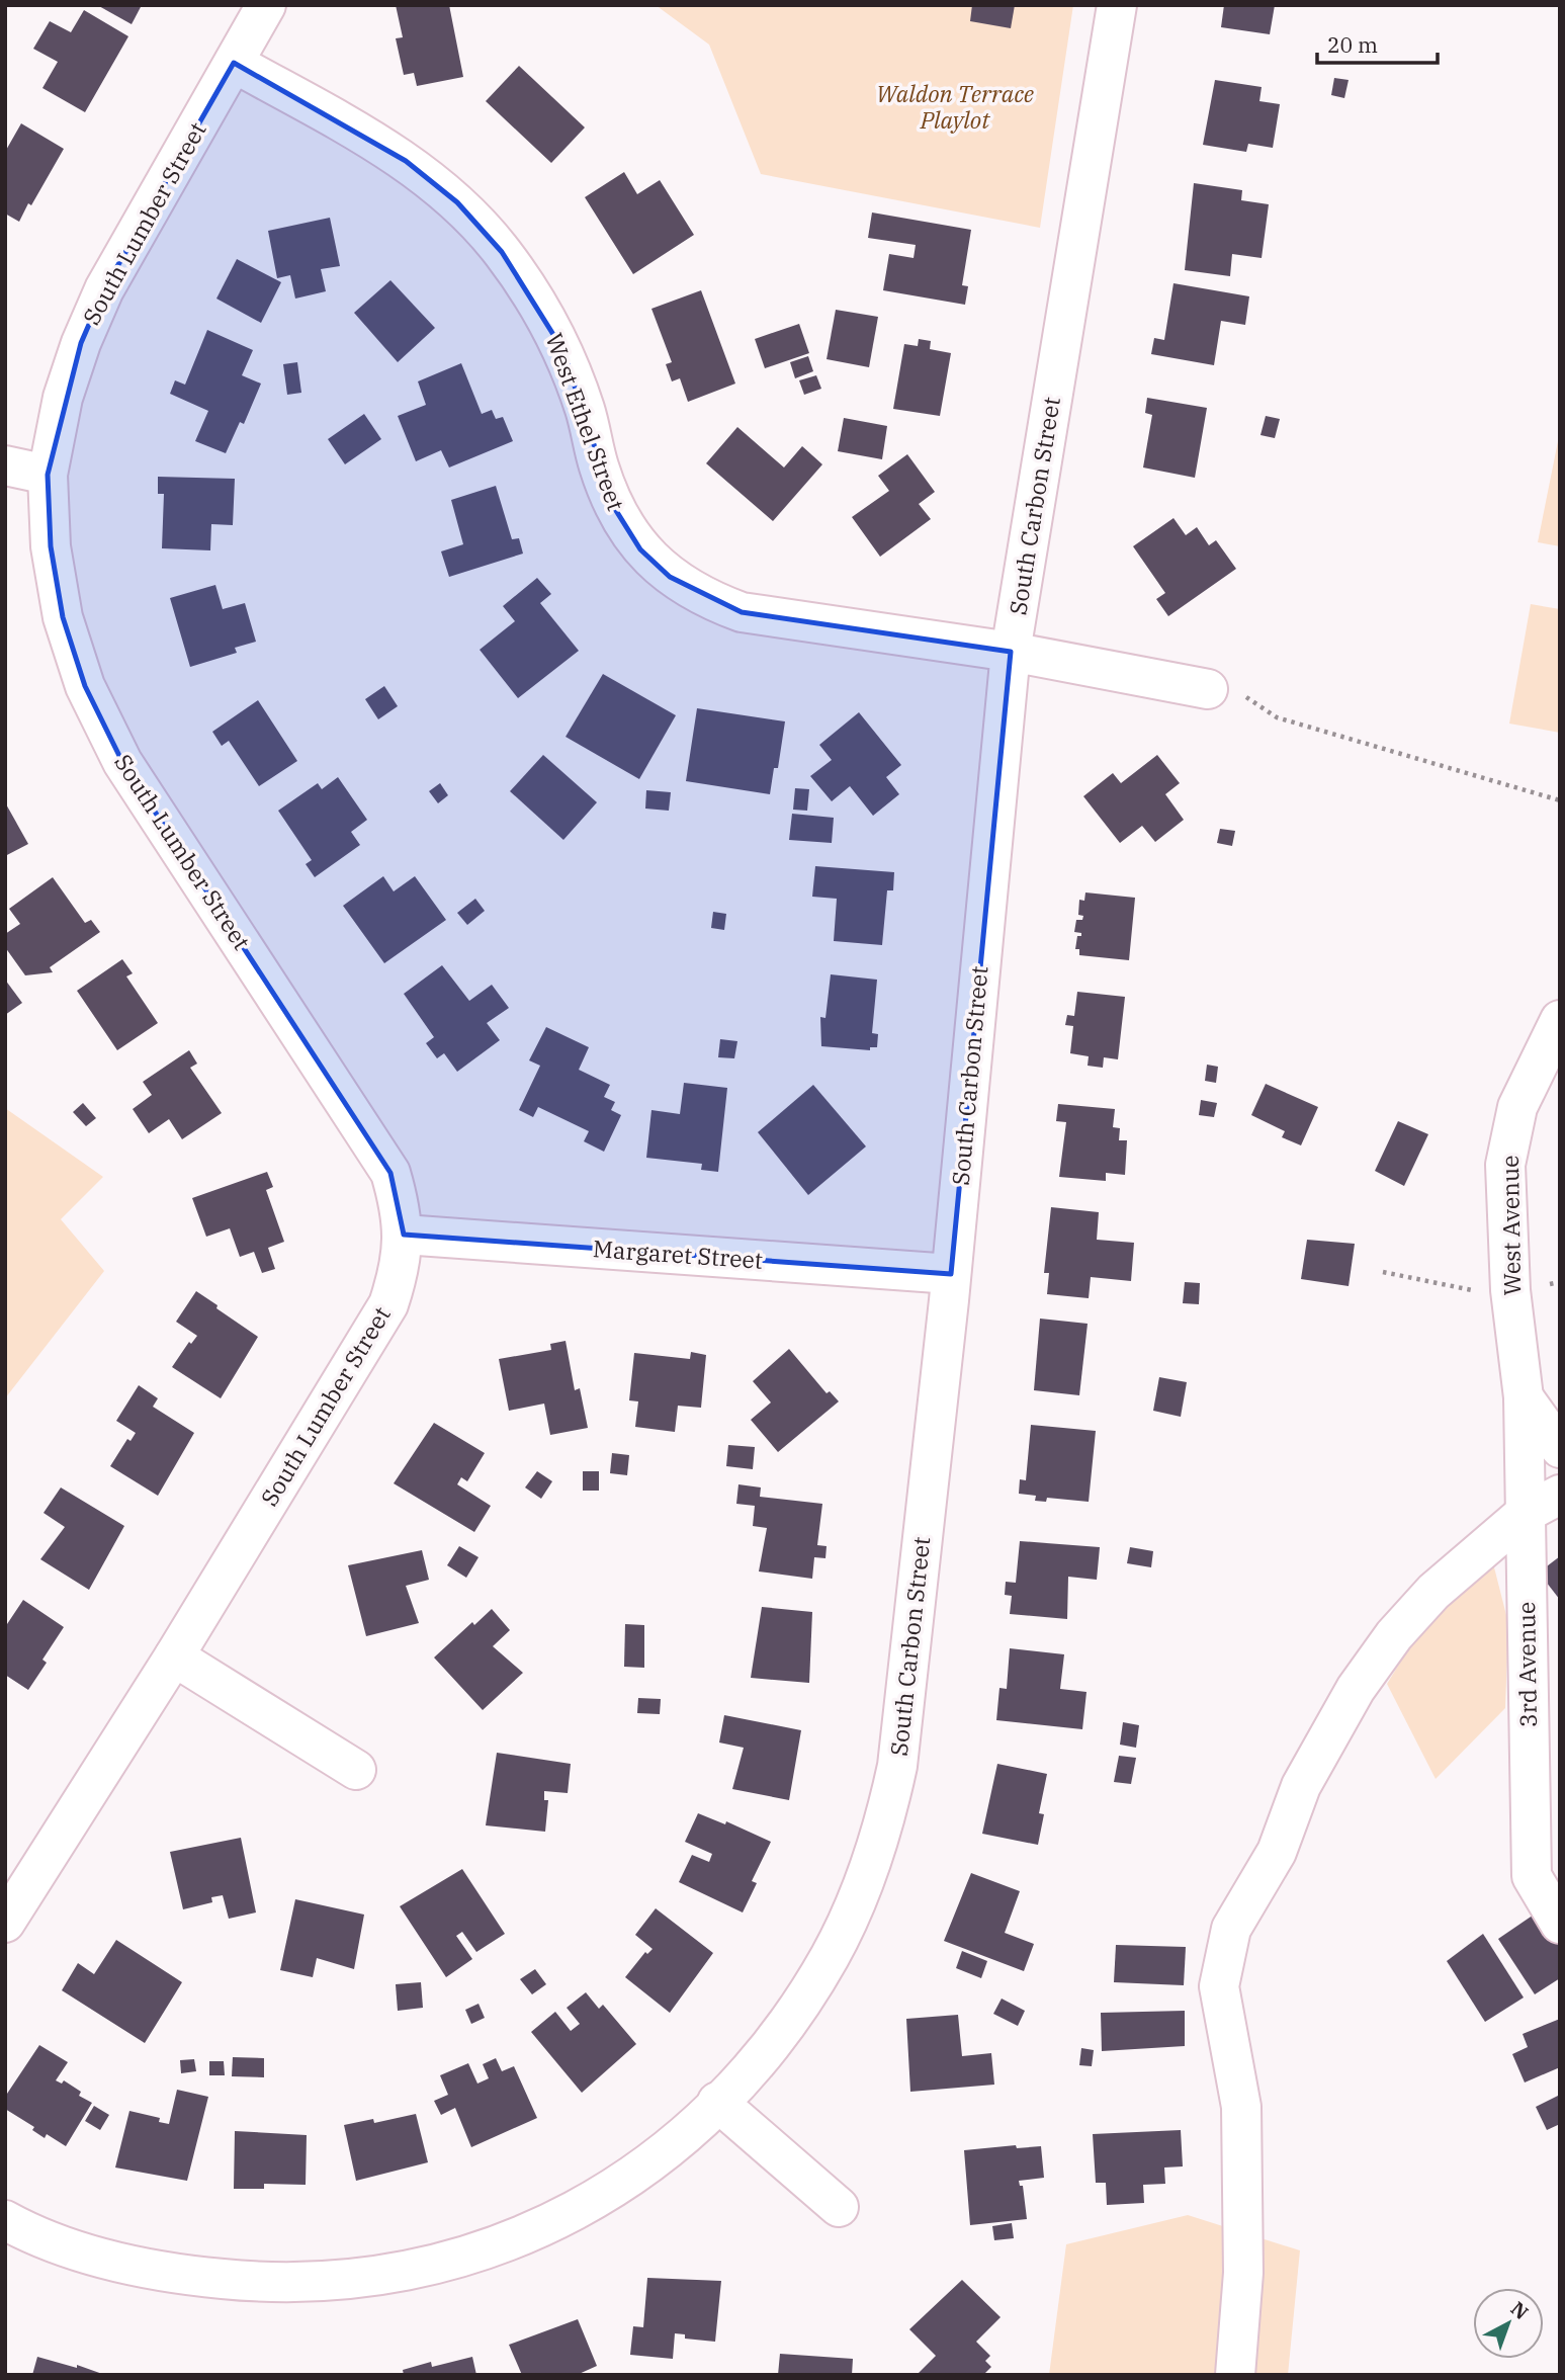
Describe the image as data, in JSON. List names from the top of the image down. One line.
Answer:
{"streets":{"street":["South Lumber Street","West Ethel Street","South Carbon Street","West Avenue","Margaret Street","3rd Avenue"]},"crossings":[["South Lumber Street","West Ethel Street"],["South Lumber Street","Margaret Street"],["West Ethel Street","South Carbon Street"],["South Carbon Street","Margaret Street"],["West Avenue","3rd Avenue"]],"parks":["Waldon Terrace Playlot"],"scale_bar":"20 m","north":"top right"}
